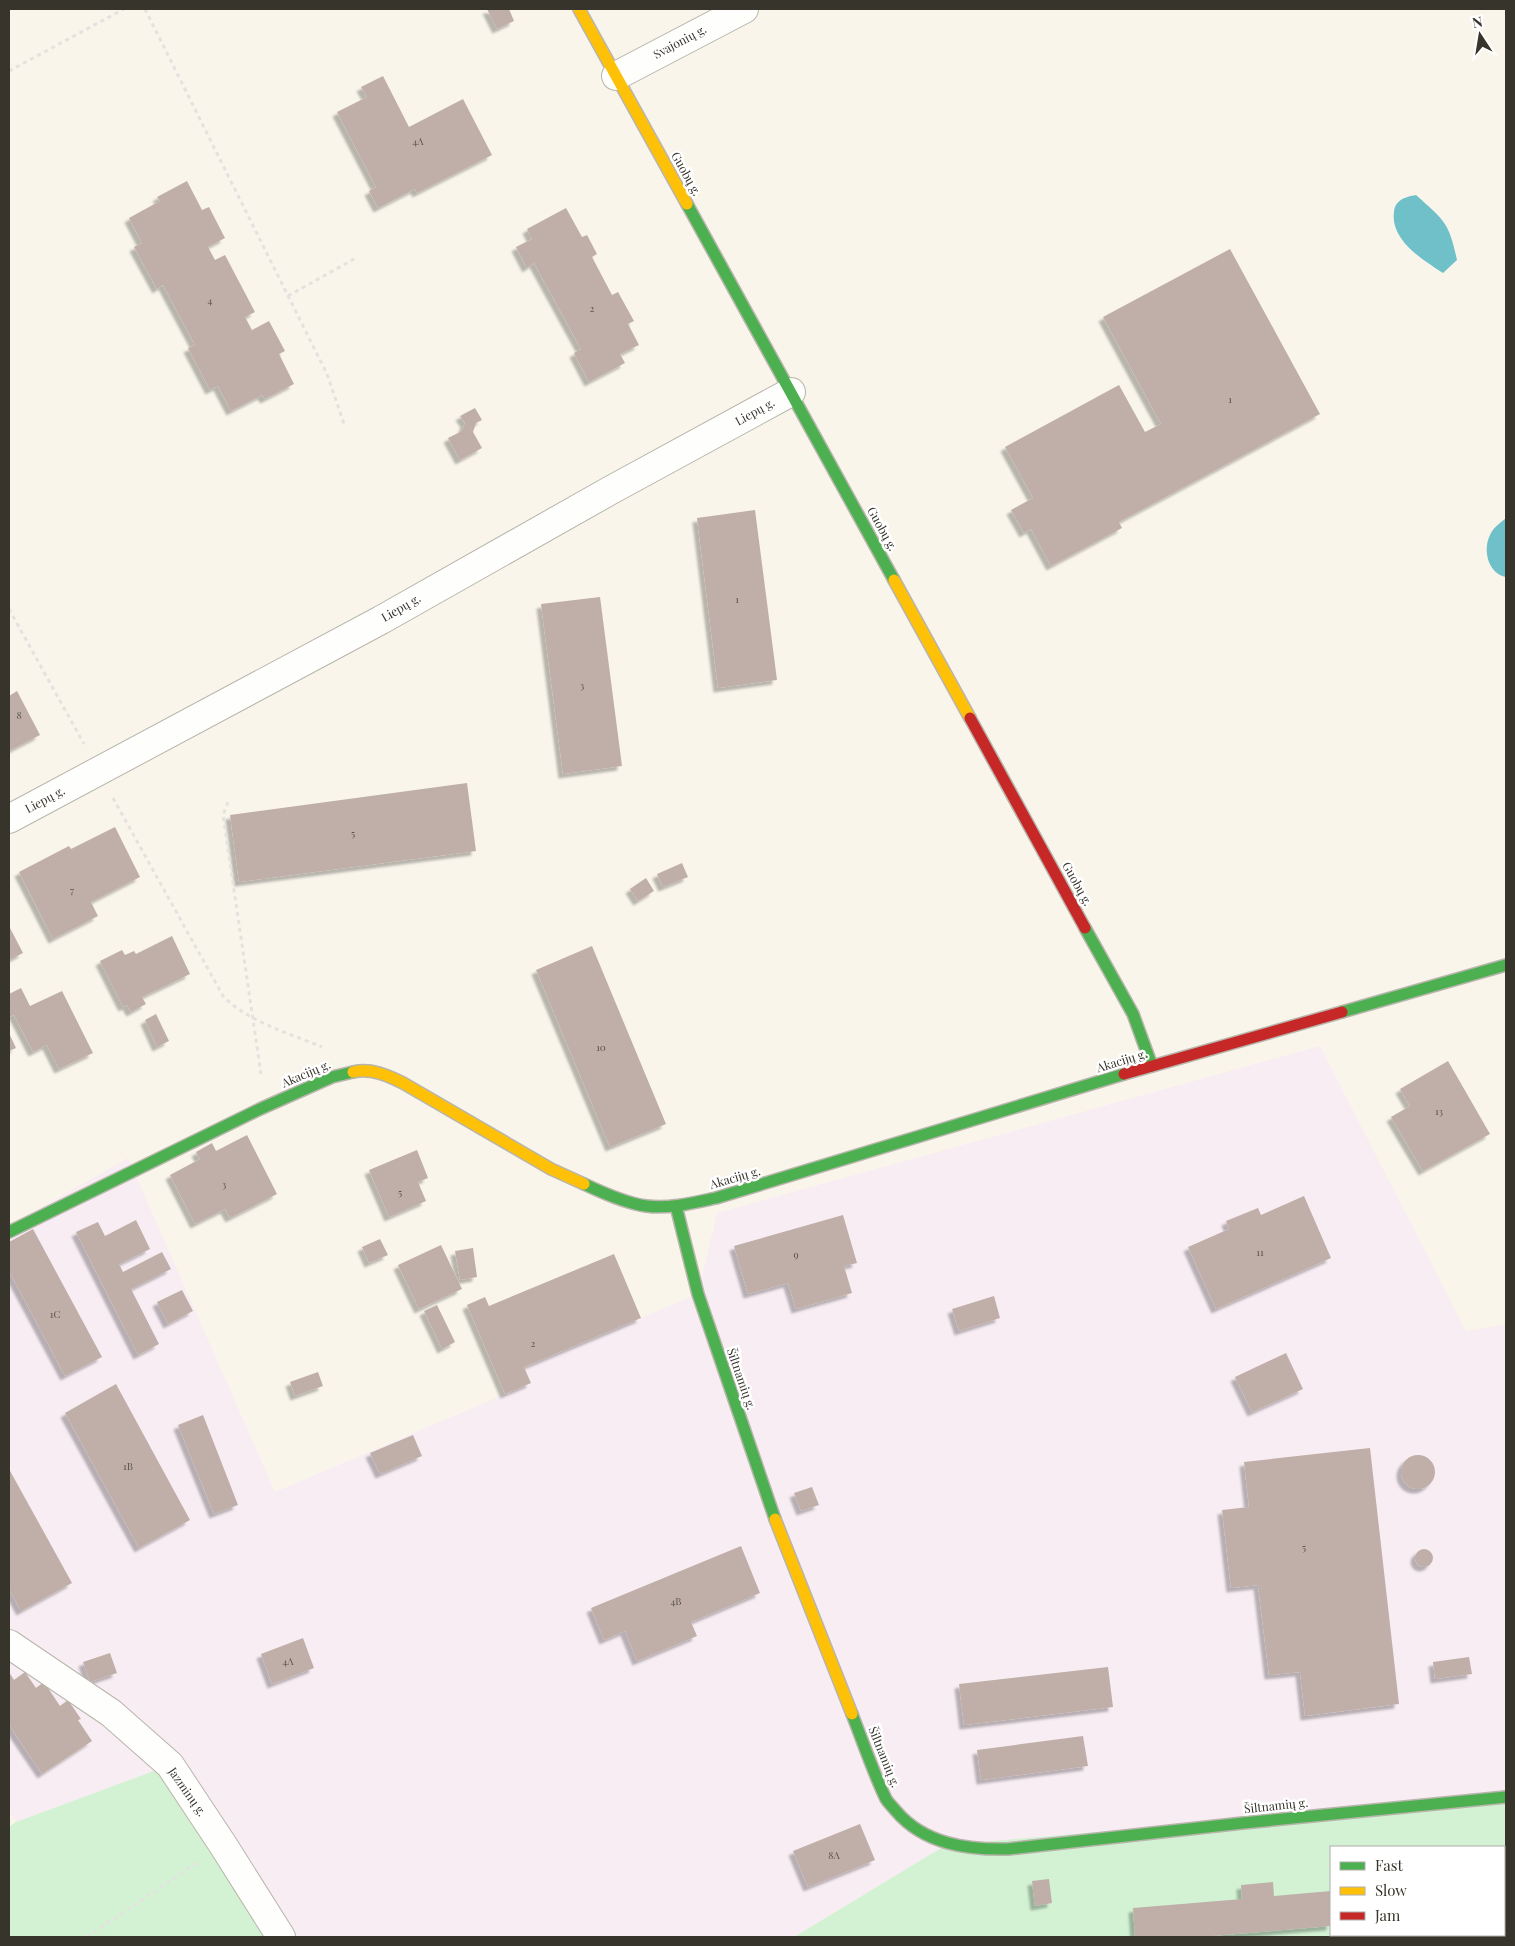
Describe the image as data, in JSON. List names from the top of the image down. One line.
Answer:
{"streets":{"street":["Svajonių g.","Guobų g.","Liepų g.","Akacijų g.","Šiltnamių g.","Jazminų g."]},"crossings":[["Svajonių g.","Guobų g."],["Guobų g.","Liepų g."],["Guobų g.","Akacijų g."],["Akacijų g.","Šiltnamių g."]],"house_numbers":["4A","4","2","1","1","3","8","5","7","10","13","3","5","11","9","1C","2","1B","5","4B","4A","8A"],"legend":["Fast","Slow","Jam"],"north":"top"}
